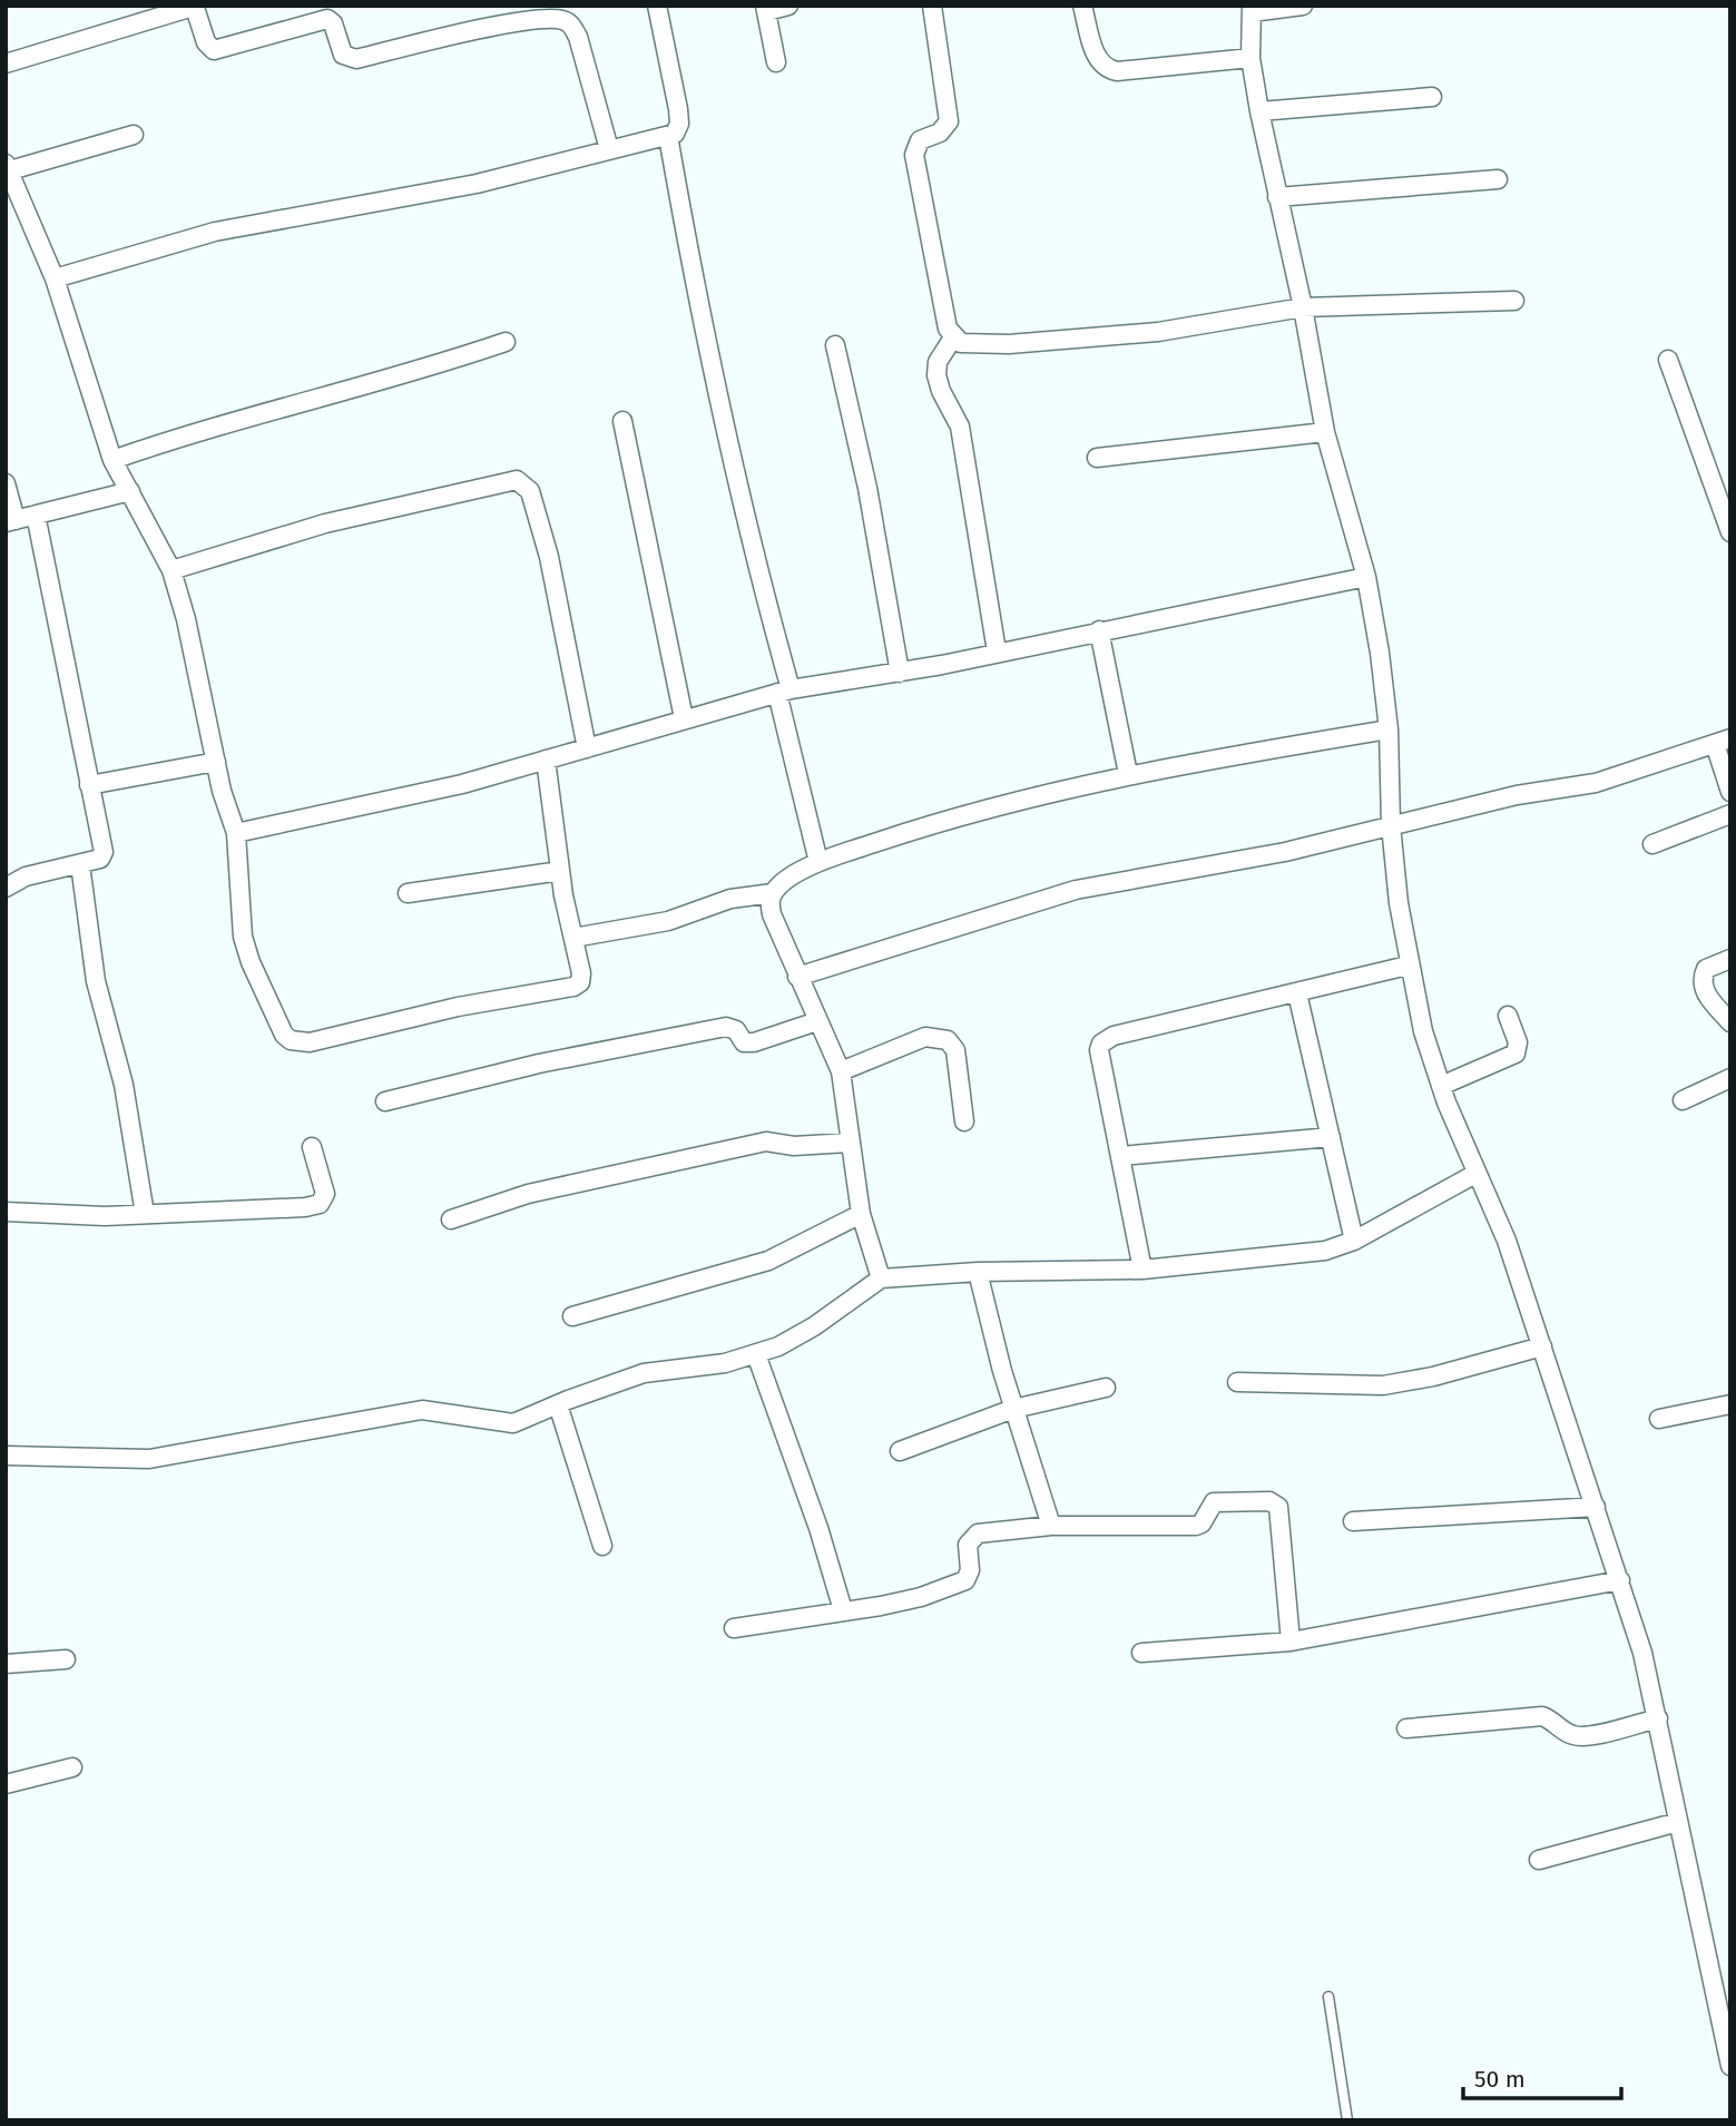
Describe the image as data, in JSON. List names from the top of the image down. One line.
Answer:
{"scale_bar":"50 m"}
